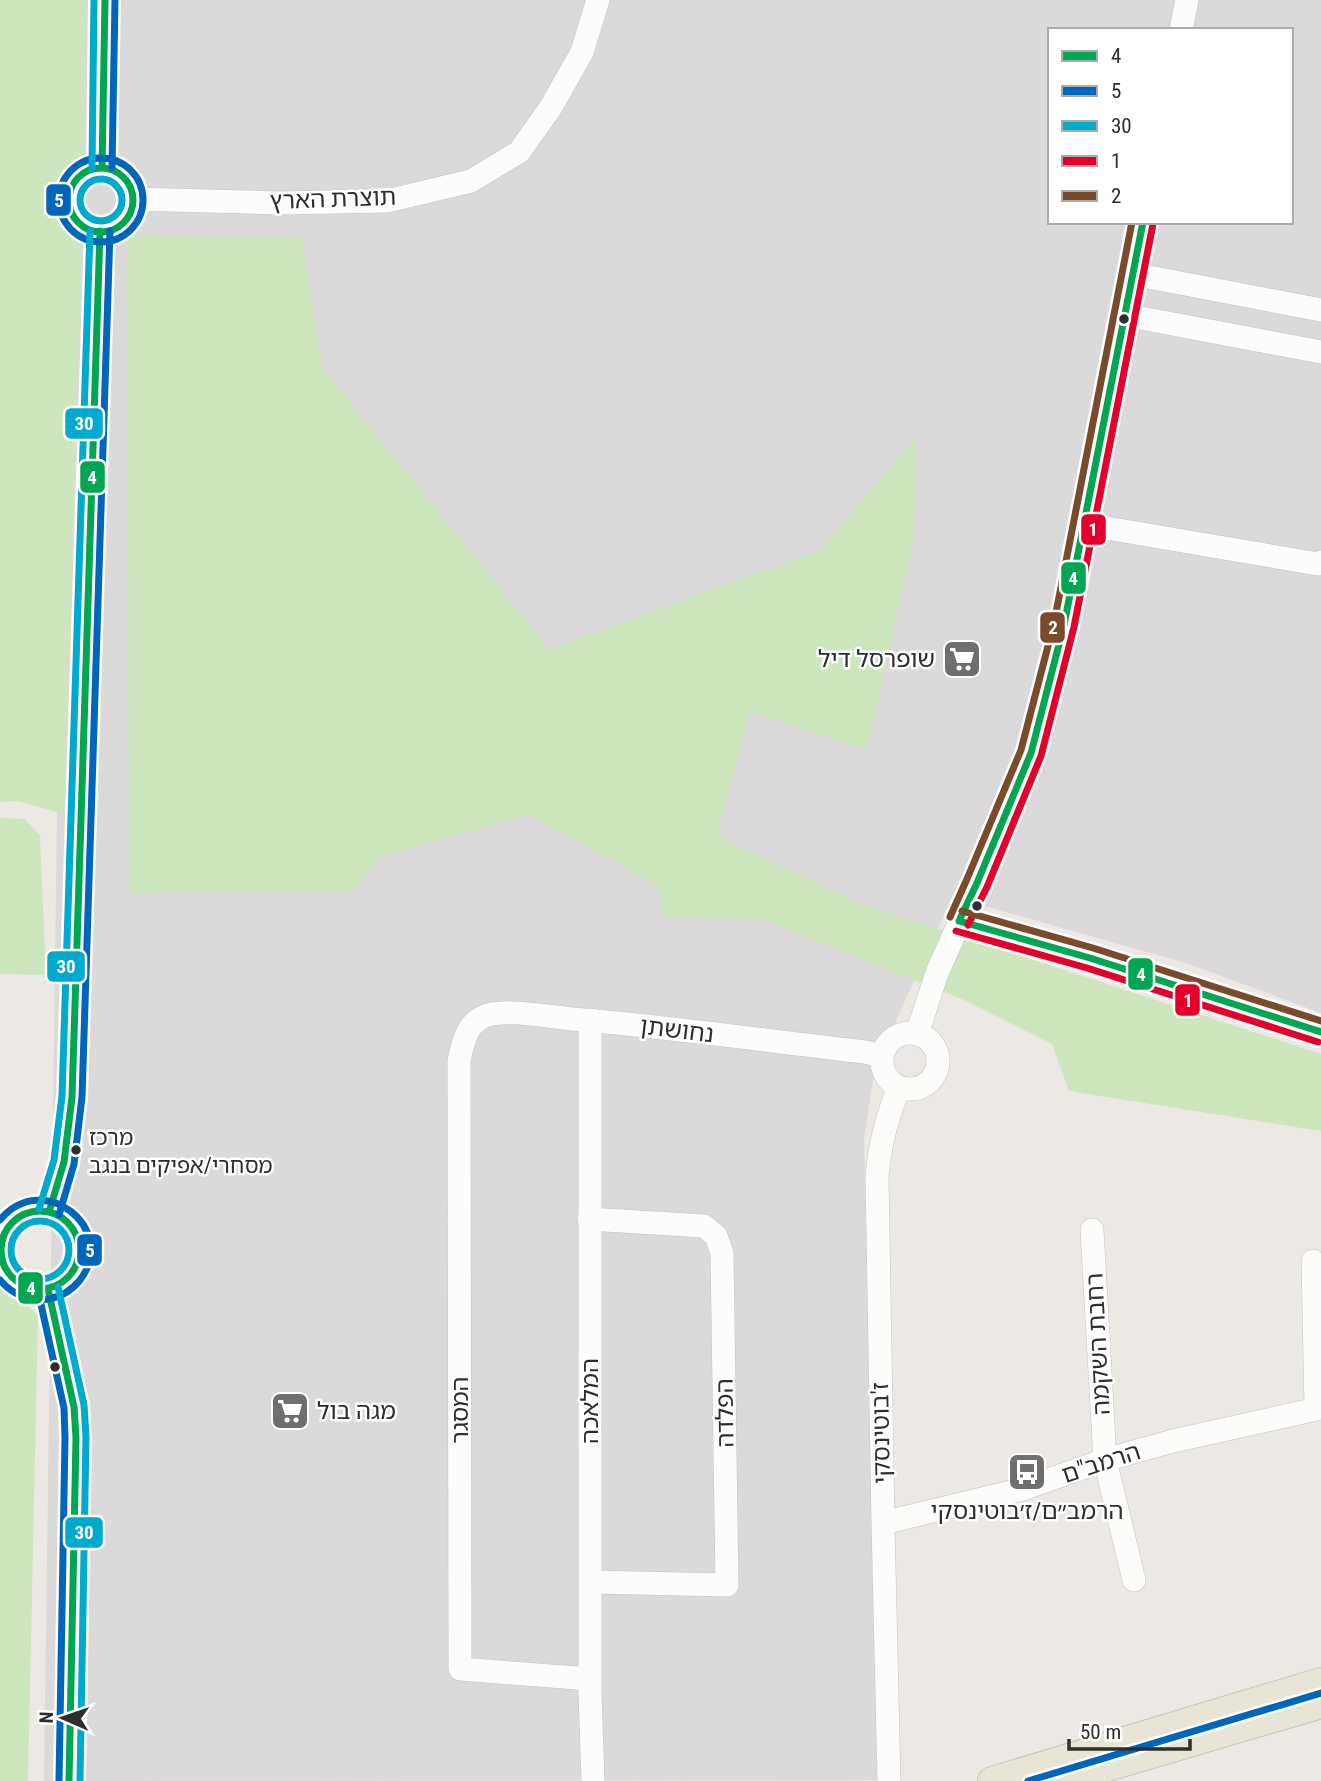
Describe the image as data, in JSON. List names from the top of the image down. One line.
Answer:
{"streets":{"street":["תוצרת הארץ","נחושתן","רחבת השקמה","המלאכה","המסגר","הפלדה","ז'בוטינסקי","הרמב\"ם"]},"crossings":[["נחושתן","המלאכה"],["נחושתן","המסגר"],["נחושתן","ז'בוטינסקי"],["רחבת השקמה","הרמב\"ם"],["המלאכה","המסגר"],["המלאכה","הפלדה"],["ז'בוטינסקי","הרמב\"ם"]],"places":{"supermarket":["שופרסל דיל","מגה בול"],"other":["מרכז מסחרי/אפיקים בנגב"],"bus stop":["הרמב״ם/ז׳בוטינסקי"]},"lines":["transit line 4","transit line 5","transit line 30","transit line 1","transit line 2"],"legend":["4","5","30","1","2"],"scale_bar":"50 m","north":"left"}
